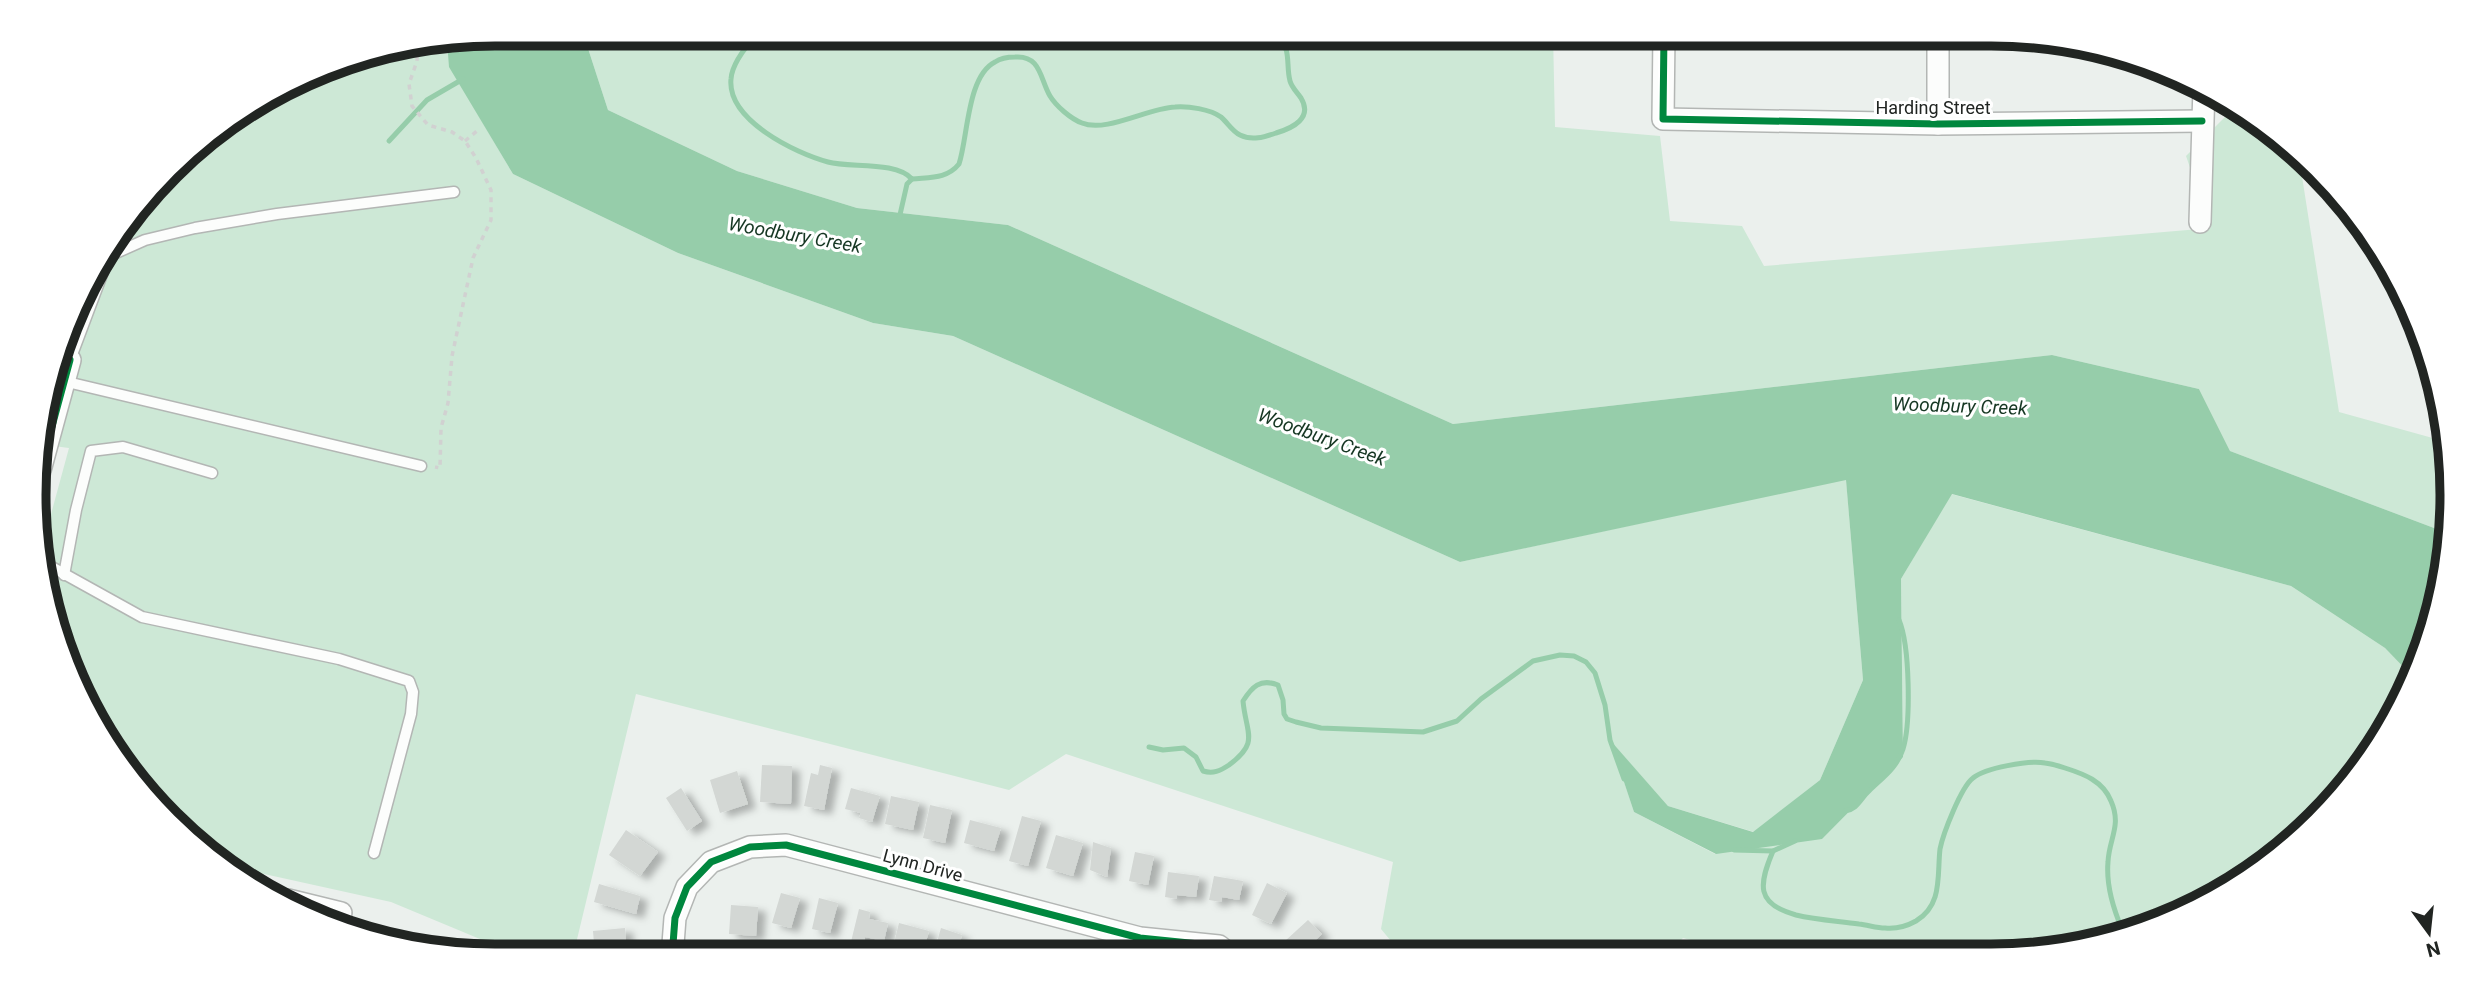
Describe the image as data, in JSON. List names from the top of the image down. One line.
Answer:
{"streets":{"street":["Harding Street","Lynn Drive"]},"water":["Woodbury Creek"],"north":"bottom"}
